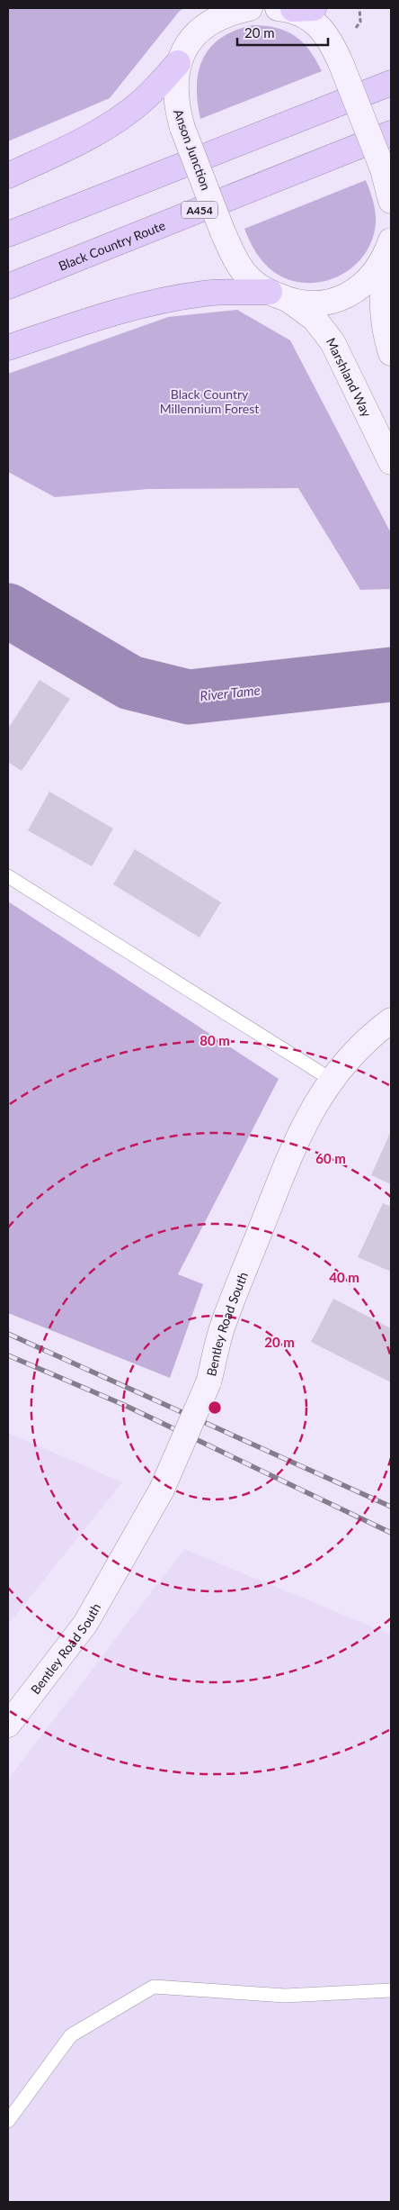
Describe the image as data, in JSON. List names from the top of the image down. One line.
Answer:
{"streets":{"highway":["A454","Black Country Route"],"street":["Anson Junction","Marshland Way","Bentley Road South"]},"crossings":[["Anson Junction","Marshland Way"]],"water":["River Tame"],"parks":["Black Country Millennium Forest"],"scale_bar":"20 m","rings":["80 m","60 m","40 m","20 m"]}
